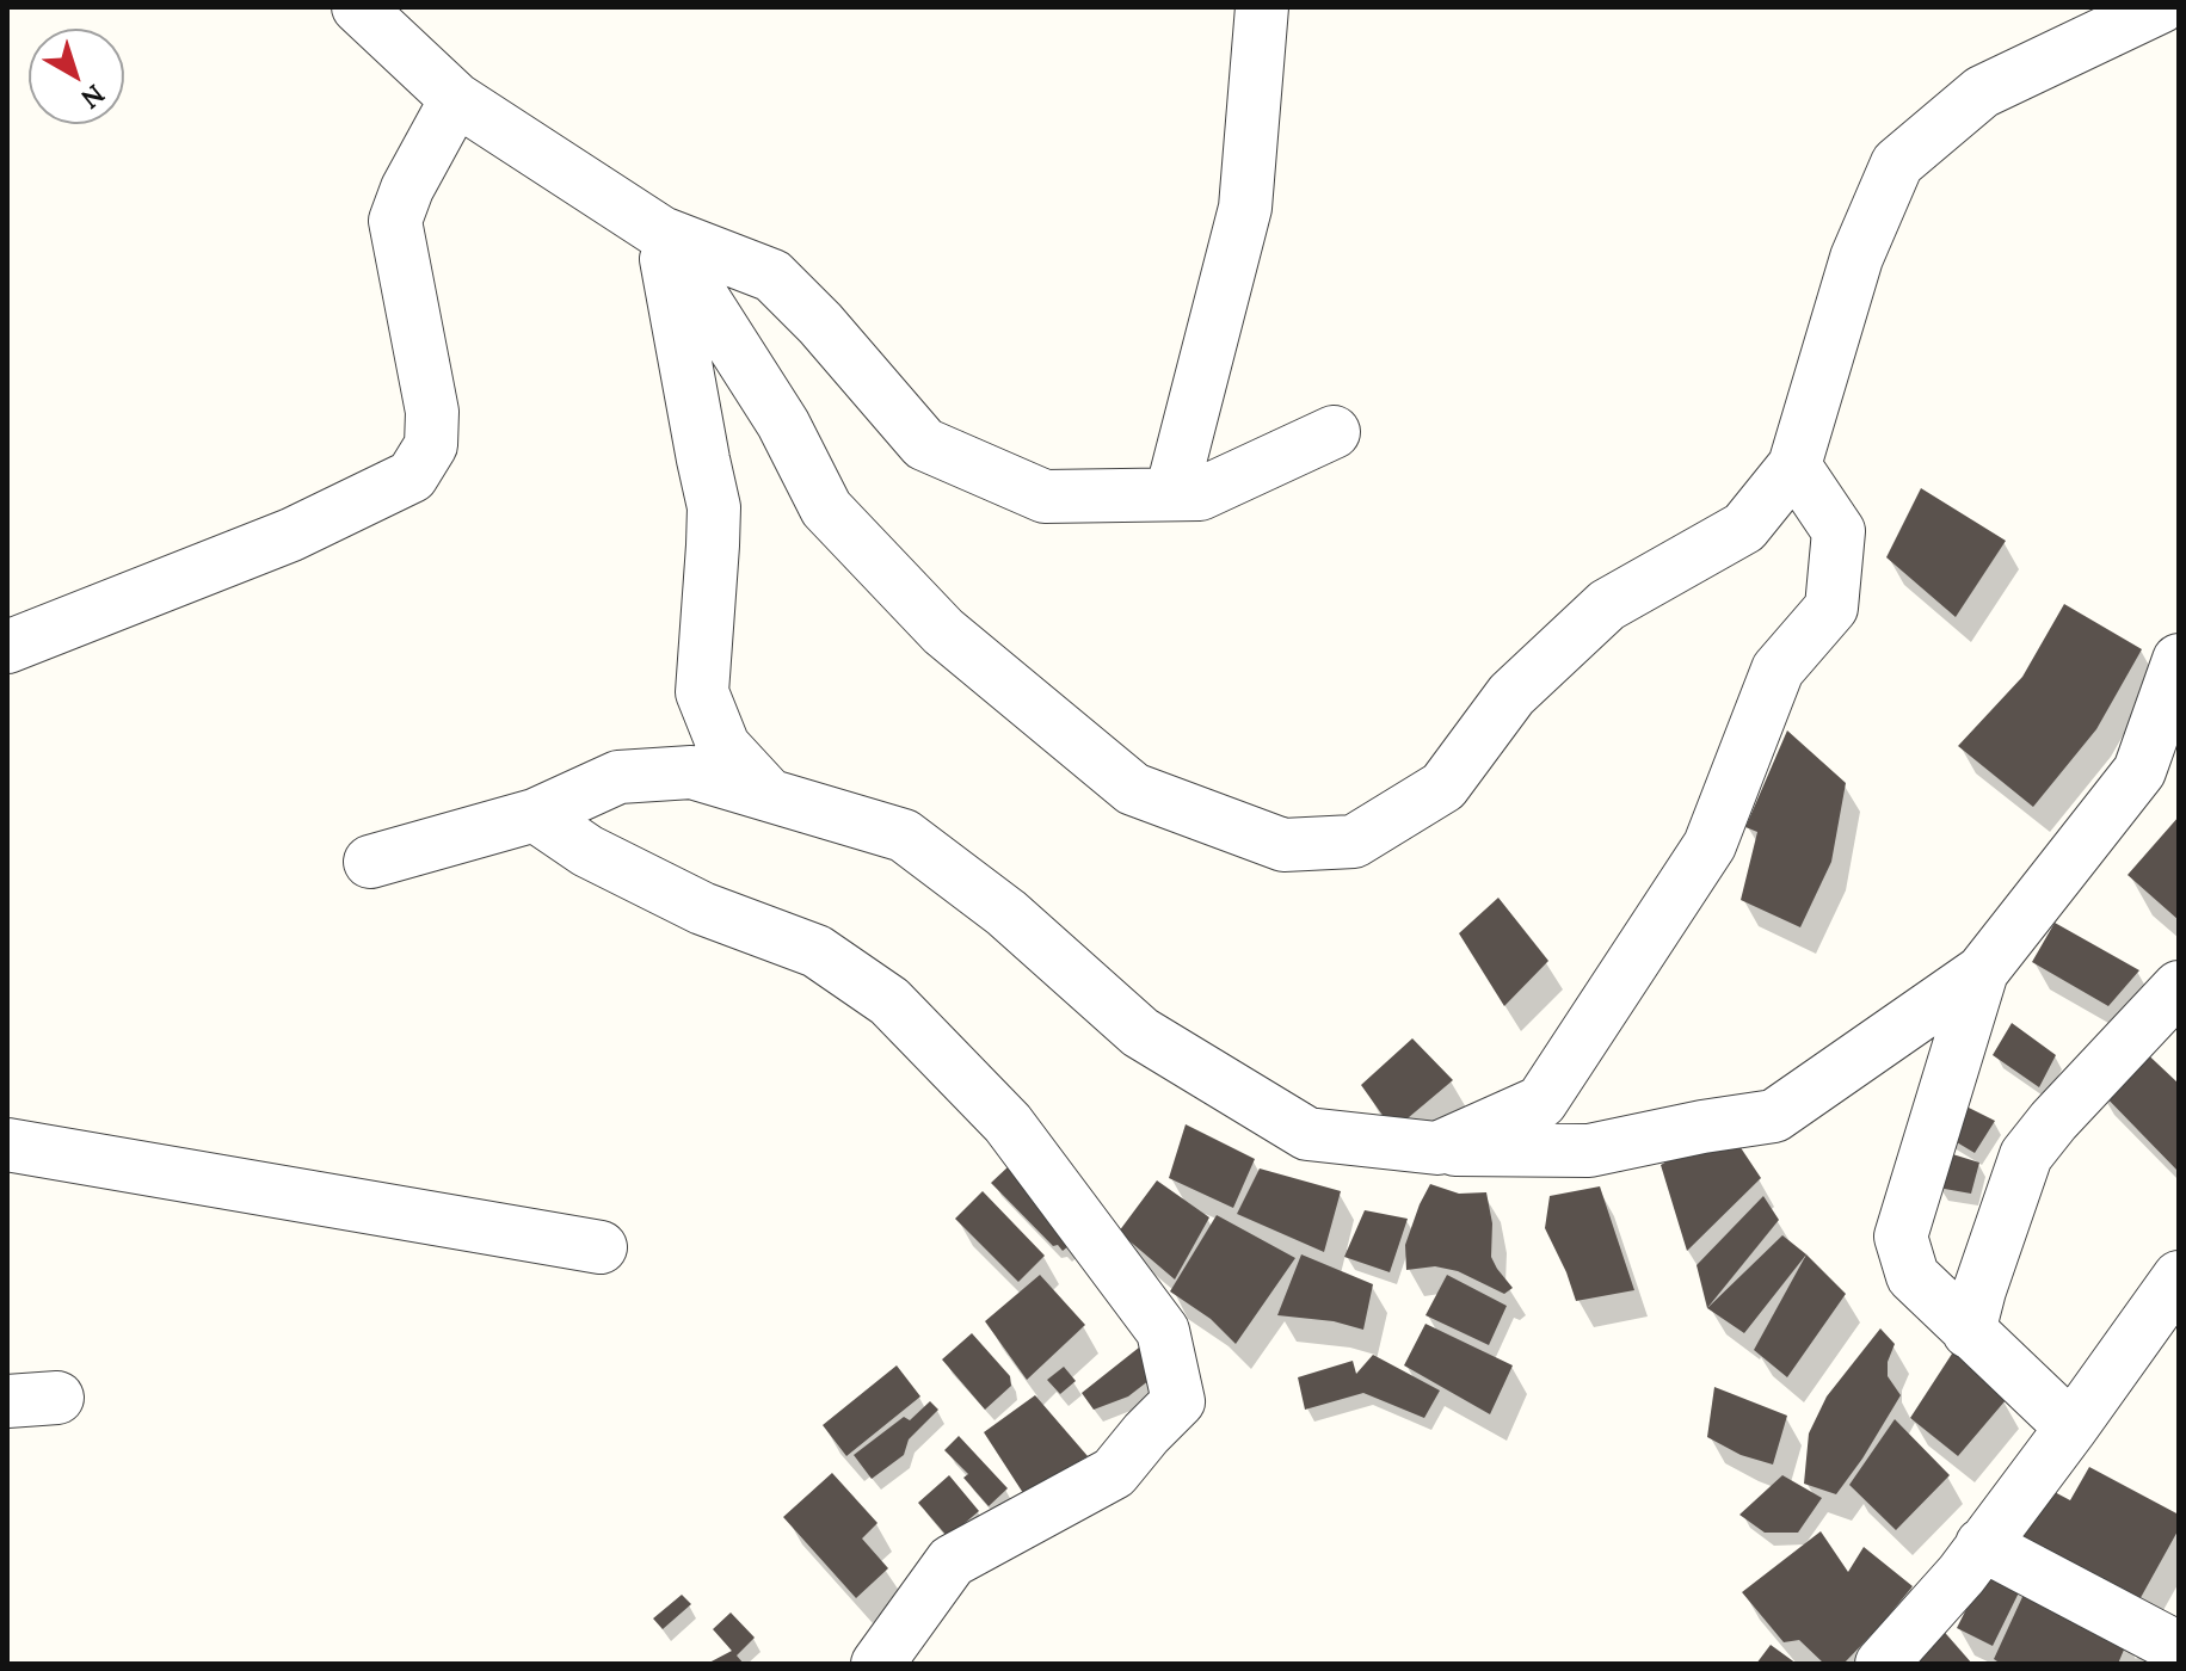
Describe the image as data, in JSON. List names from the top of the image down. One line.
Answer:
{"north":"bottom right"}
